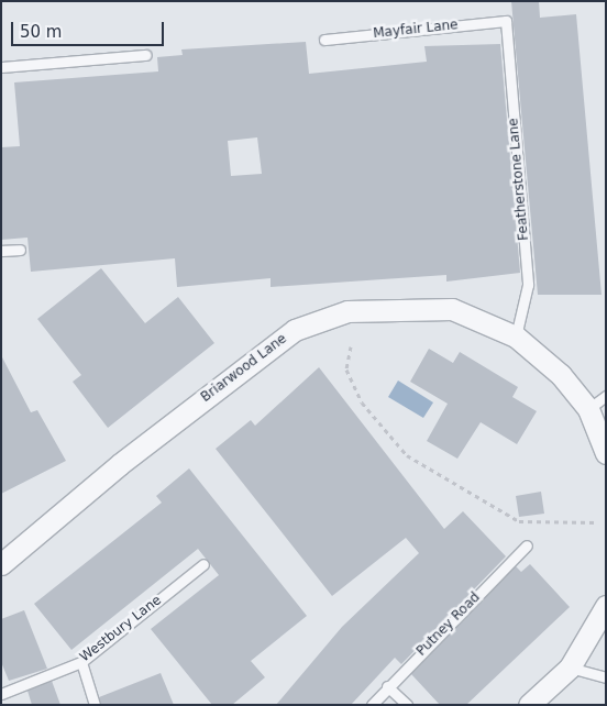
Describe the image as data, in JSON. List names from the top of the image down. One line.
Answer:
{"streets":{"street":["Briarwood Lane"],"lane":["Mayfair Lane","Featherstone Lane","Putney Road","Westbury Lane"]},"crossings":[["Mayfair Lane","Featherstone Lane"],["Featherstone Lane","Briarwood Lane"]],"scale_bar":"50 m"}
